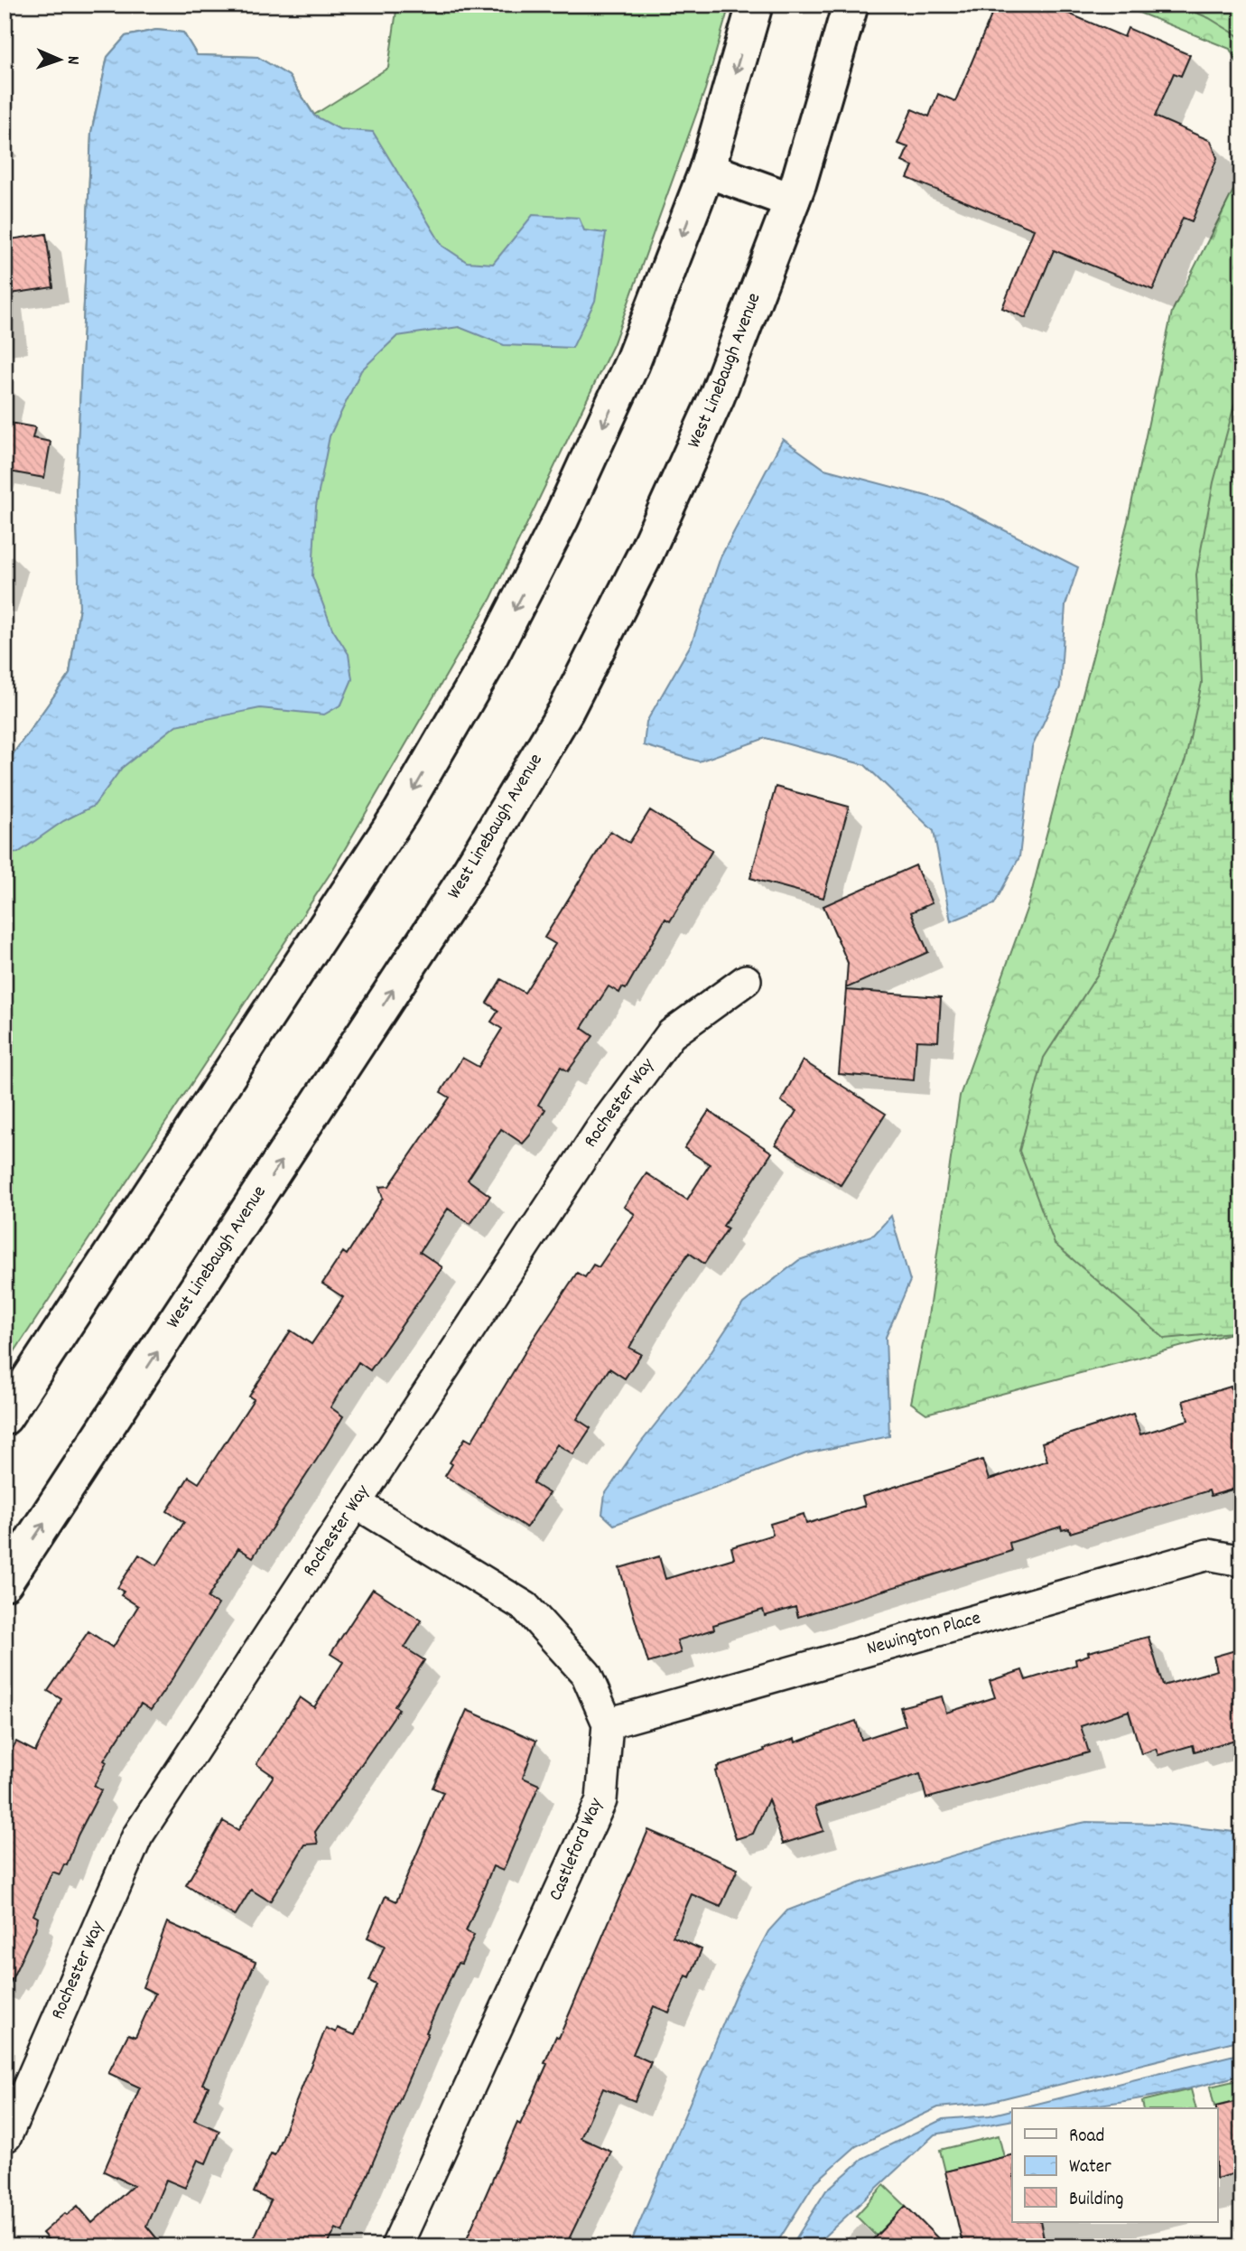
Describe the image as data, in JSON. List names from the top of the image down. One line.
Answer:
{"streets":{"main road":["West Linebaugh Avenue"],"street":["Rochester Way","Newington Place","Castleford Way"]},"crossings":[["Rochester Way","Castleford Way"],["Newington Place","Castleford Way"]],"legend":["Road","Water","Building"],"north":"right"}
